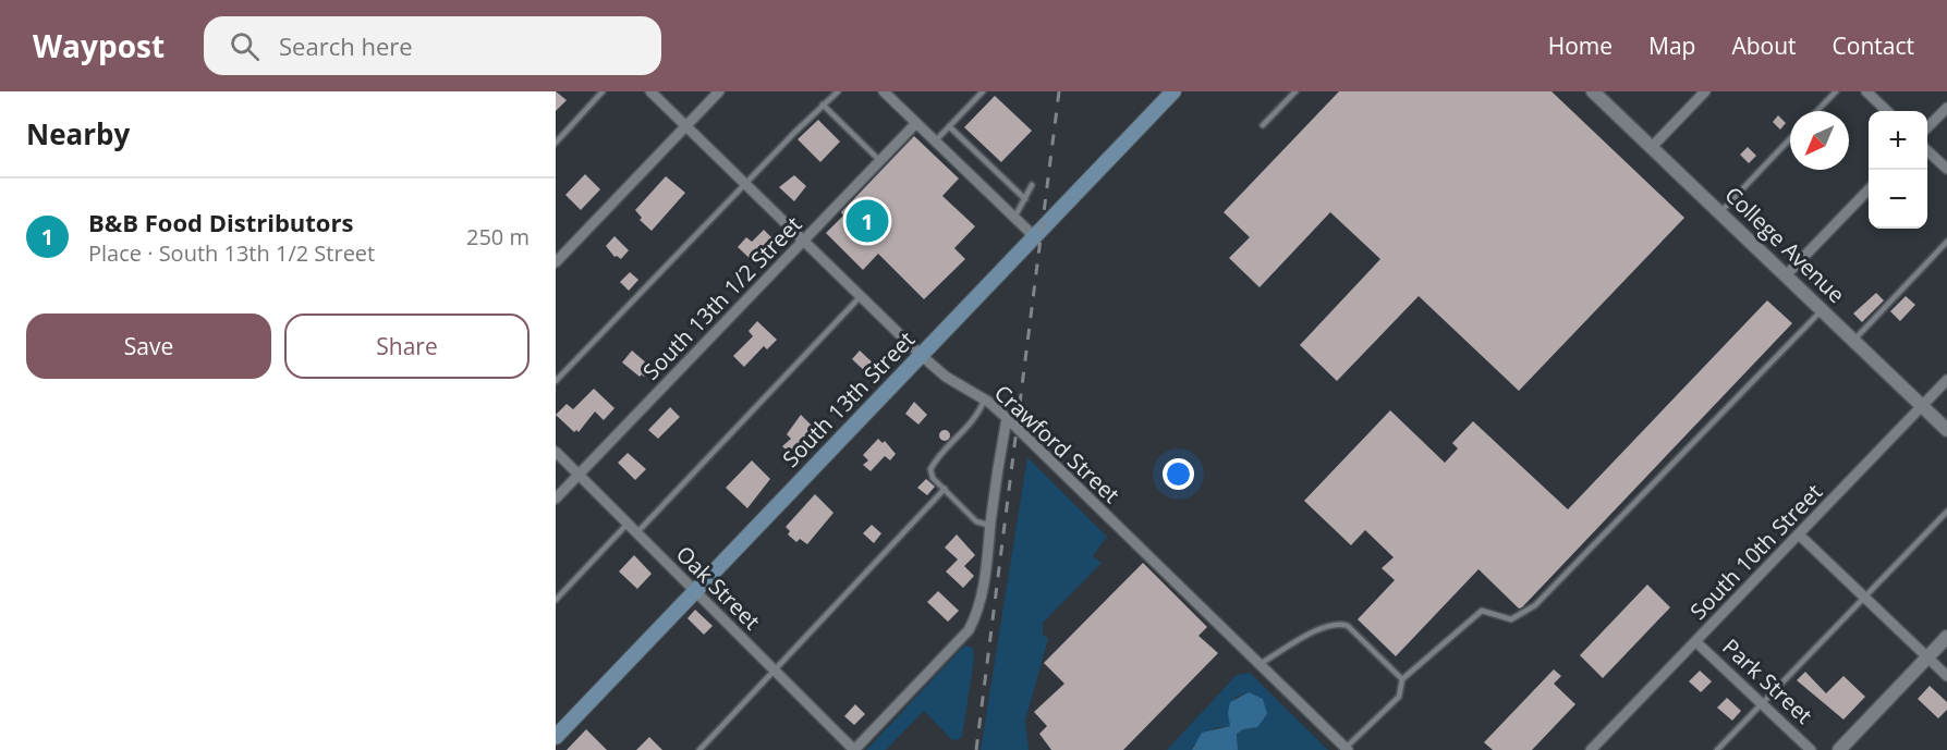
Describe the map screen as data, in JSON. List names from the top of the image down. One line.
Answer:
{"streets":{"main road":["South 13th Street"],"street":["College Avenue","South 13th 1/2 Street","Crawford Street","South 10th Street","Oak Street","Park Street"]},"crossings":[["College Avenue","South 10th Street"],["South 13th 1/2 Street","Crawford Street"],["South 13th 1/2 Street","Oak Street"],["South 13th Street","Crawford Street"],["South 13th Street","Oak Street"],["South 10th Street","Park Street"]],"north":"bottom left","page":{"header":"Waypost","search":"Search here","nav":["Home","Map","About","Contact"],"heading":"Nearby","map_buttons":["+","−"],"list":[{"mark":"1","name":"B&B Food Distributors","note":"Place · South 13th 1/2 Street","value":"250 m"}],"pins":"1","buttons":["Save","Share"]}}
